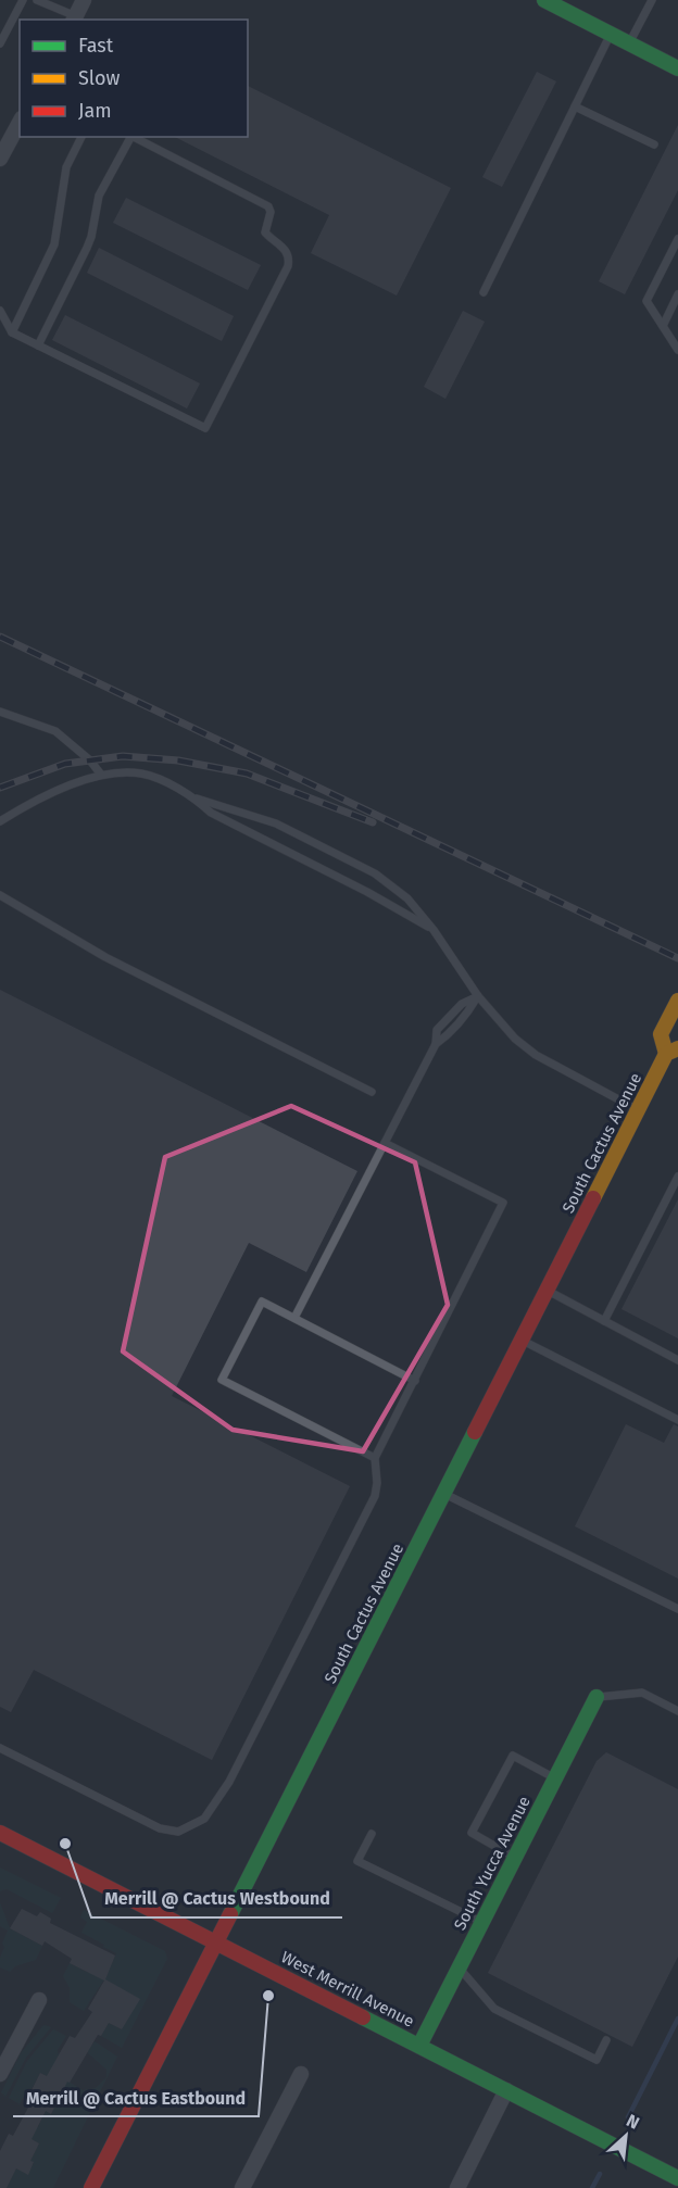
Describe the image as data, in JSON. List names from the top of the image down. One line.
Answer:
{"streets":{"main road":["South Cactus Avenue","South Yucca Avenue","West Merrill Avenue"]},"crossings":[["South Cactus Avenue","West Merrill Avenue"],["South Yucca Avenue","West Merrill Avenue"]],"places":["Merrill @ Cactus Westbound","Merrill @ Cactus Eastbound"],"legend":["Fast","Slow","Jam"],"north":"top right"}
